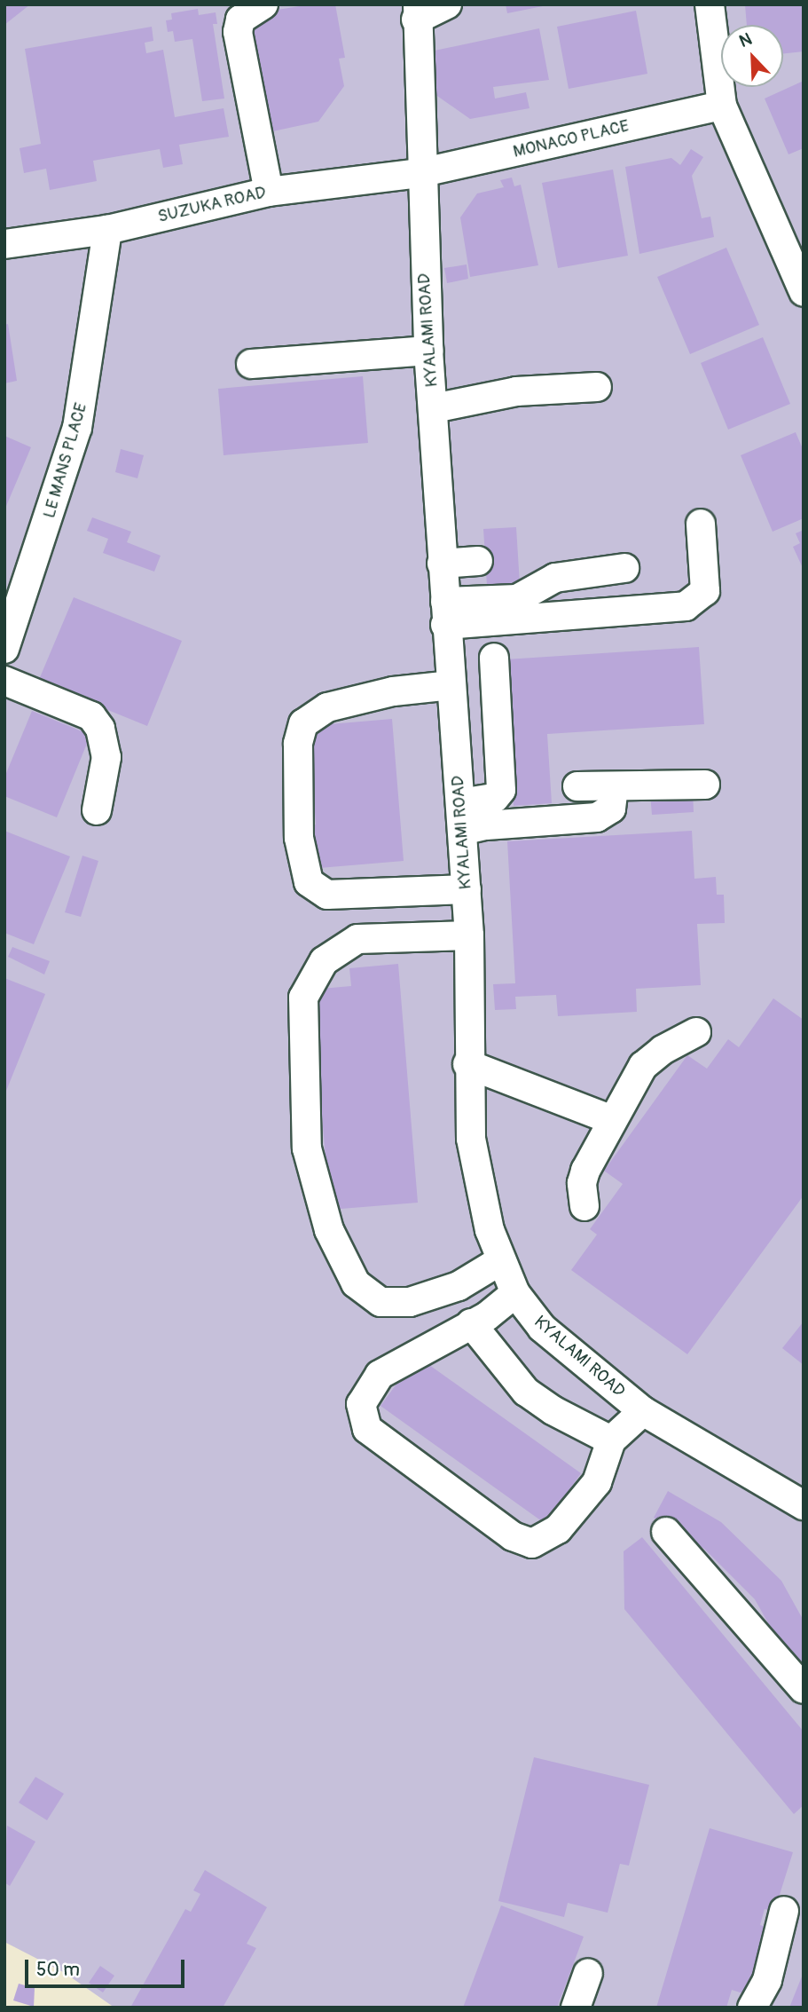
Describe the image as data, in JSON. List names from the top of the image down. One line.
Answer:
{"streets":{"lane":["MONACO PLACE","SUZUKA ROAD","KYALAMI ROAD","LE MANS PLACE"]},"crossings":[["MONACO PLACE","SUZUKA ROAD"],["MONACO PLACE","KYALAMI ROAD"],["SUZUKA ROAD","KYALAMI ROAD"],["SUZUKA ROAD","LE MANS PLACE"]],"scale_bar":"50 m","north":"top left"}
